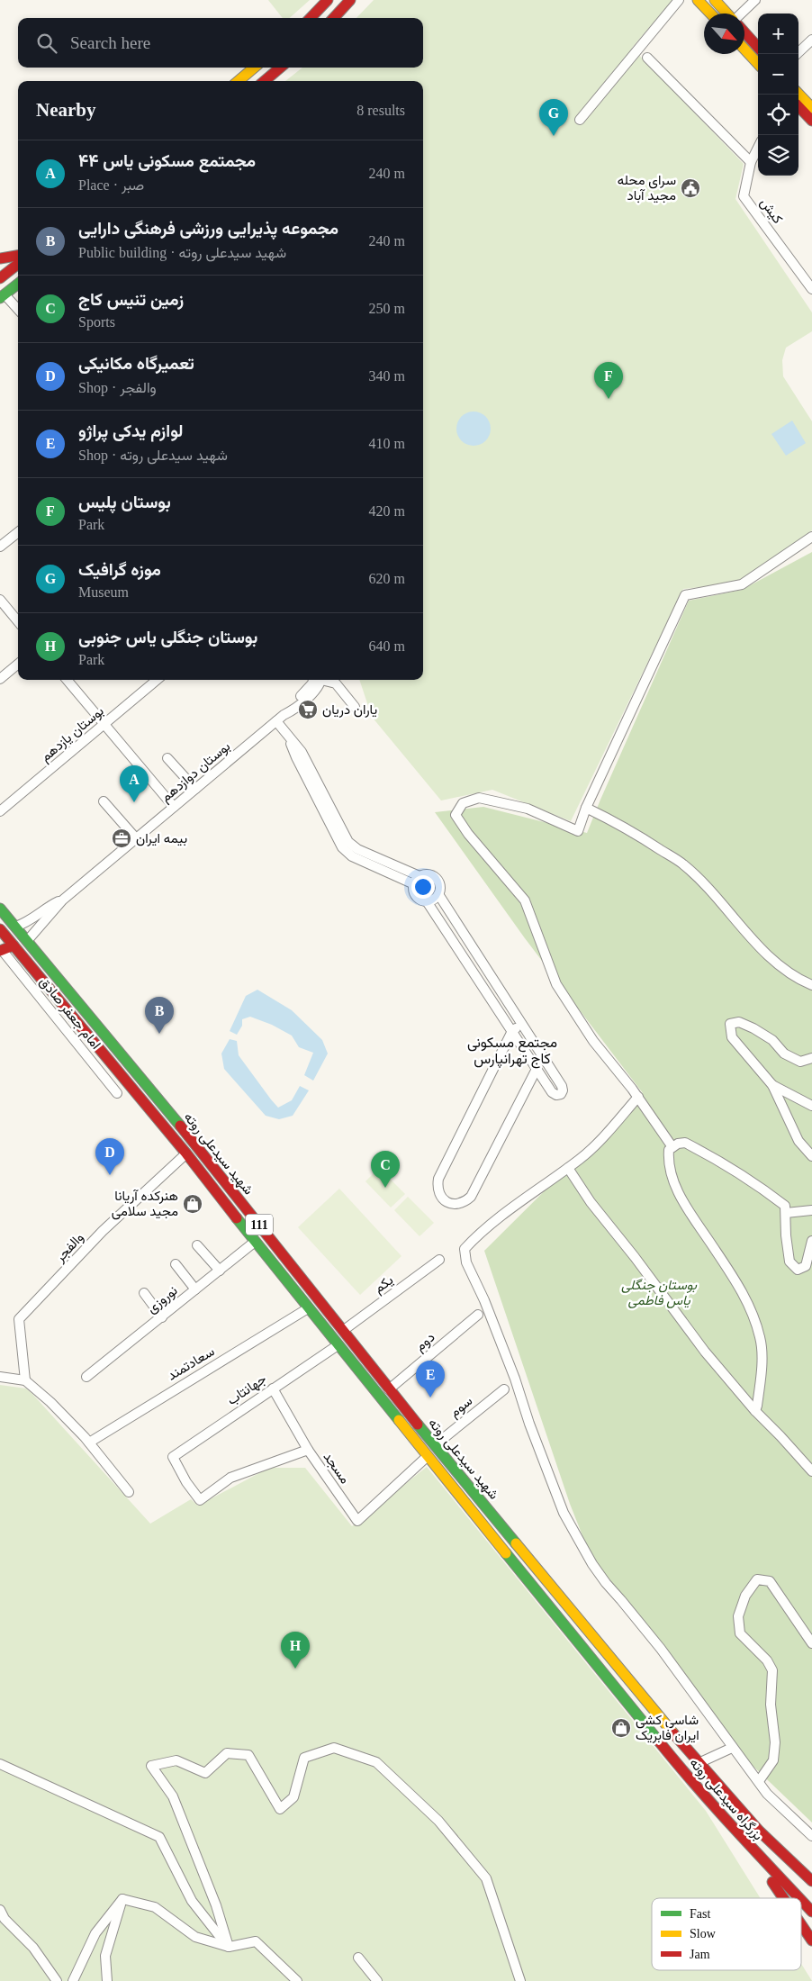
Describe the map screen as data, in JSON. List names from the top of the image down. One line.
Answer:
{"streets":{"main road":["شهید سیدعلی روته","111","بزرگراه سیدعلی روته"],"street":["کیش","بوستان یازدهم","بوستان دوازدهم","امام جعفر صادق","والفجر","یکم","نوروزی","دوم","سعادتمند","جهانتاب","سوم","مسجد"]},"crossings":[["بوستان دوازدهم","شهید سیدعلی روته"],["امام جعفر صادق","شهید سیدعلی روته"],["شهید سیدعلی روته","والفجر"],["شهید سیدعلی روته","یکم"],["شهید سیدعلی روته","نوروزی"],["شهید سیدعلی روته","دوم"],["شهید سیدعلی روته","سعادتمند"],["شهید سیدعلی روته","جهانتاب"],["شهید سیدعلی روته","سوم"],["شهید سیدعلی روته","مسجد"],["شهید سیدعلی روته","بزرگراه سیدعلی روته"],["جهانتاب","مسجد"]],"districts":["مجتمع مسکونی کاج تهرانپارس"],"parks":["بوستان جنگلی یاس فاطمی"],"places":{"public building":["سرای محله مجید آباد"],"supermarket":["یاران دریان"],"office":["بیمه ایران"],"shop":["هنرکده آریانا مجید سلامی","شاسی کشی ایران فابریک"]},"legend":["Fast","Slow","Jam"],"north":"bottom right","page":{"map_buttons":["+","−"],"search":"Search here","heading":["Nearby","8 results"],"pins":["G","F","A","B","D","C","E","H"],"list":[{"mark":"A","name":"مجمتمع مسکونی یاس ۴۴","note":"Place · صبر","value":"240 m"},{"mark":"B","name":"مجموعه پذیرایی ورزشی فرهنگی دارایی","note":"Public building · شهید سیدعلی روته","value":"240 m"},{"mark":"C","name":"زمین تنیس کاج","note":"Sports","value":"250 m"},{"mark":"D","name":"تعمیرگاه مکانیکی","note":"Shop · والفجر","value":"340 m"},{"mark":"E","name":"لوازم یدکی پراژو","note":"Shop · شهید سیدعلی روته","value":"410 m"},{"mark":"F","name":"بوستان پلیس","note":"Park","value":"420 m"},{"mark":"G","name":"موزه گرافیک","note":"Museum","value":"620 m"},{"mark":"H","name":"بوستان جنگلی یاس جنوبی","note":"Park","value":"640 m"}]}}
